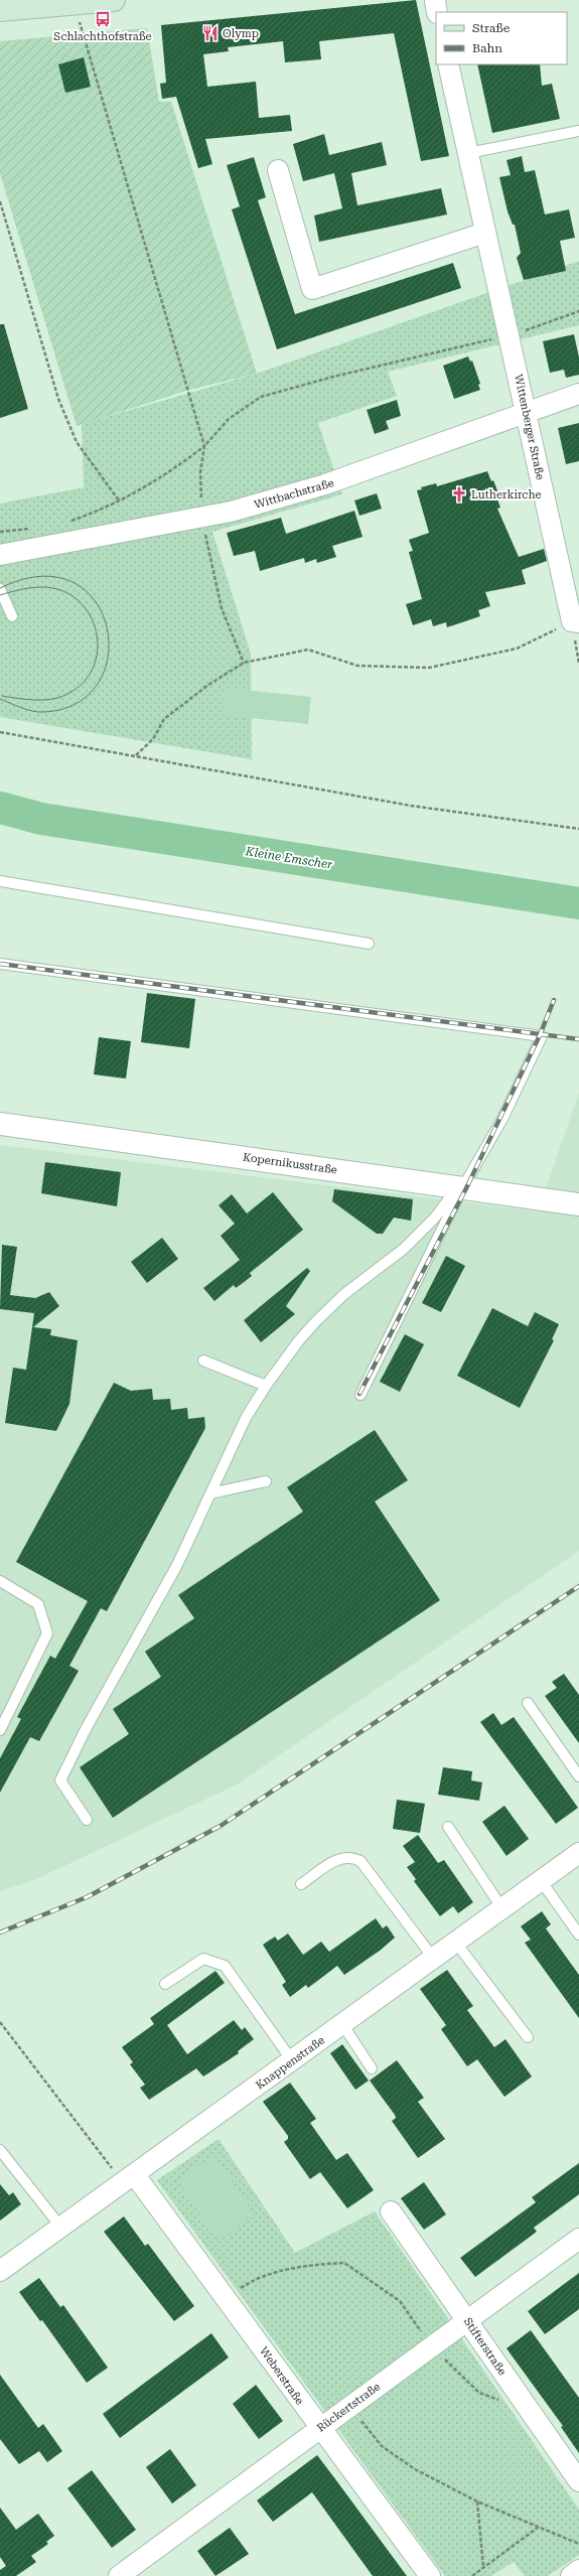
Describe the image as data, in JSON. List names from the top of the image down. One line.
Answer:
{"streets":{"street":["Wittenberger Straße","Wittbachstraße","Kopernikusstraße","Knappenstraße","Stifterstraße","Weberstraße","Rückertstraße"]},"crossings":[["Wittenberger Straße","Wittbachstraße"],["Knappenstraße","Weberstraße"],["Stifterstraße","Rückertstraße"],["Weberstraße","Rückertstraße"]],"water":["Kleine Emscher"],"places":{"bus stop":["Schlachthofstraße"],"restaurant":["Olymp"],"church":["Lutherkirche"]},"legend":["Straße","Bahn"]}
